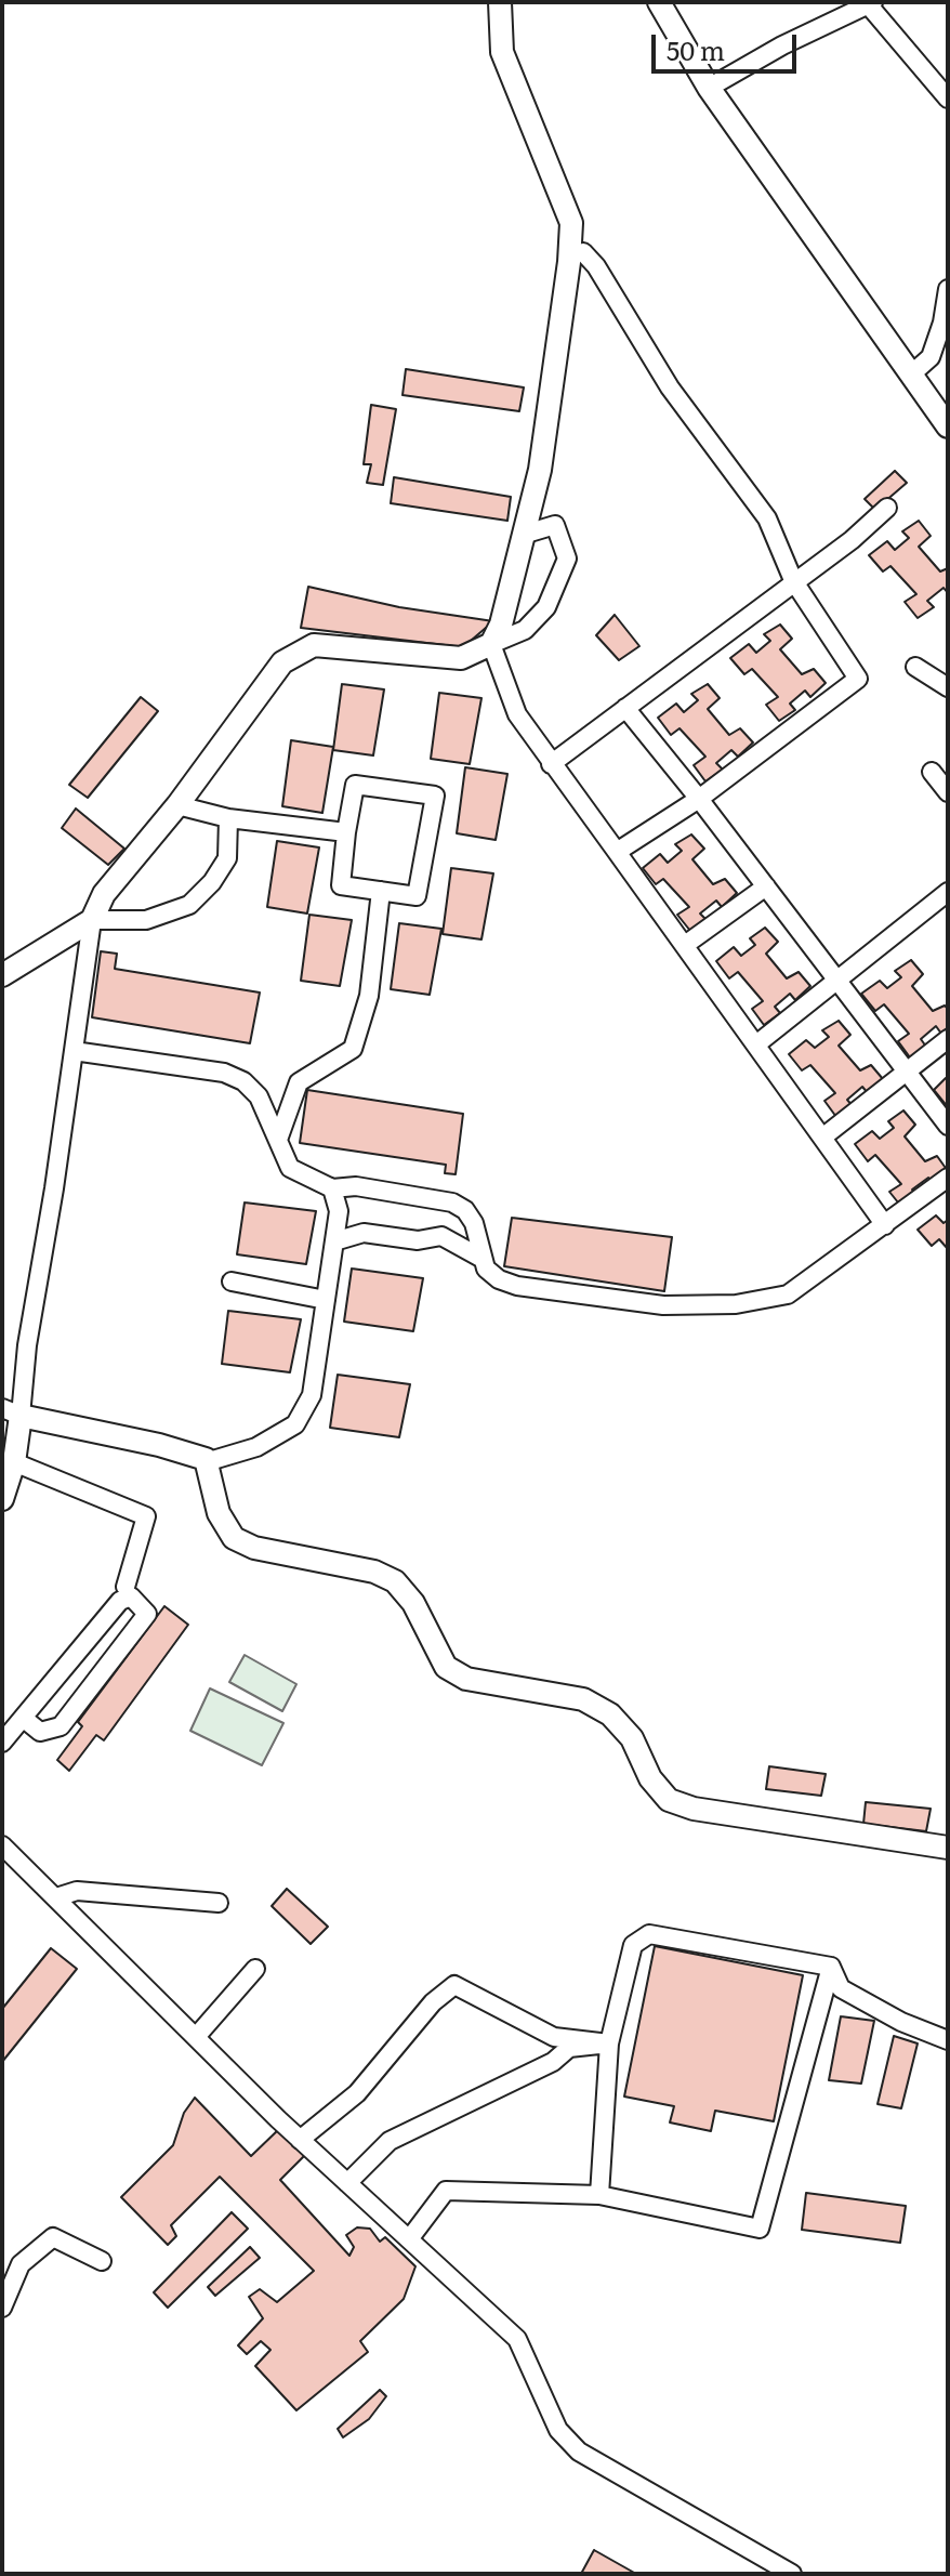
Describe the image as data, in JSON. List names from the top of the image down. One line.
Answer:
{"scale_bar":"50 m"}
